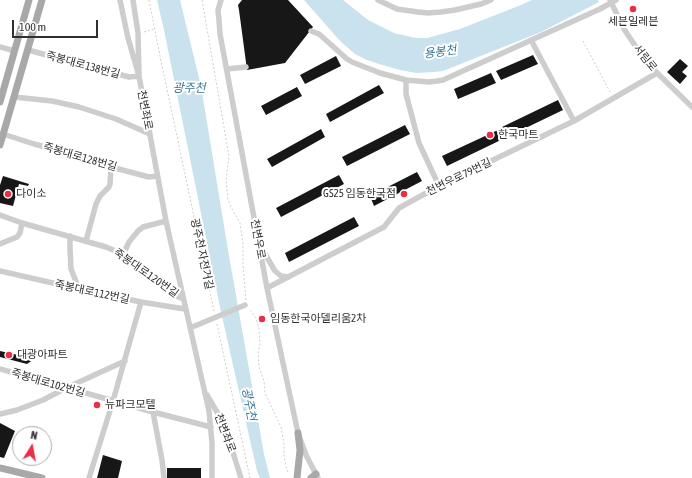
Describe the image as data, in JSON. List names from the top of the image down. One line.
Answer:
{"streets":{"street":["서림로","죽봉대로138번길","천변좌로","죽봉대로128번길","천변우로79번길","천변우로","죽봉대로120번길","죽봉대로112번길","죽봉대로102번길"],"path":["광주천 자전거길"]},"crossings":[["서림로","천변우로79번길"],["죽봉대로138번길","천변좌로"],["천변좌로","죽봉대로128번길"],["천변좌로","죽봉대로120번길"],["천변좌로","죽봉대로112번길"],["천변좌로","죽봉대로102번길"],["천변우로79번길","천변우로"]],"water":["용봉천","광주천"],"places":["세븐일레븐","한국마트","다이소","GS25 임동한국점","임동한국아델리움2차","대광아파트","뉴파크모텔"],"scale_bar":"100 m","north":"top"}
